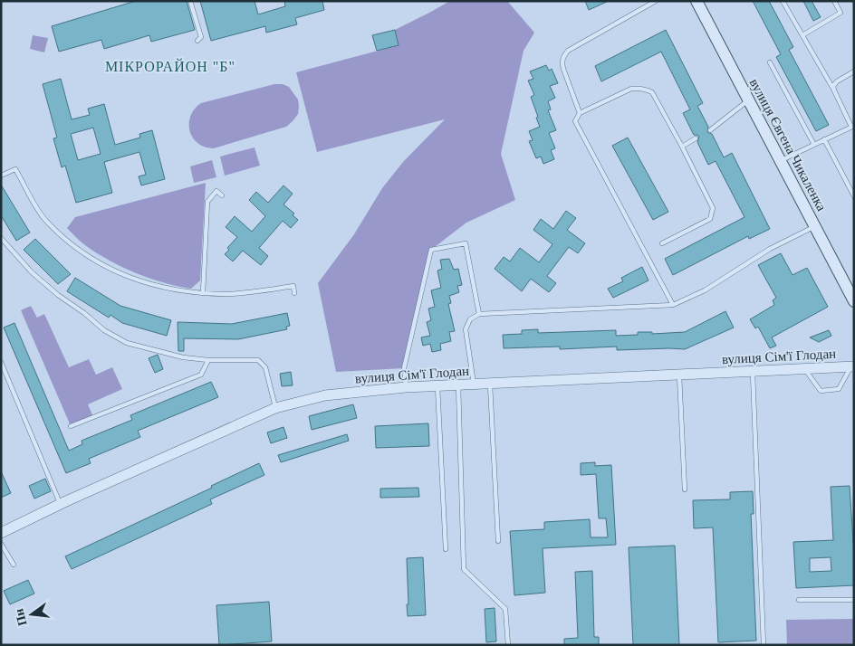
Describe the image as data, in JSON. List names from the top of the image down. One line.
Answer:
{"streets":{"main road":["вулиця Євгена Чикаленка"],"street":["вулиця Сім'ї Глодан"]},"districts":["МІКРОРАЙОН \"Б\""],"north":"left"}
